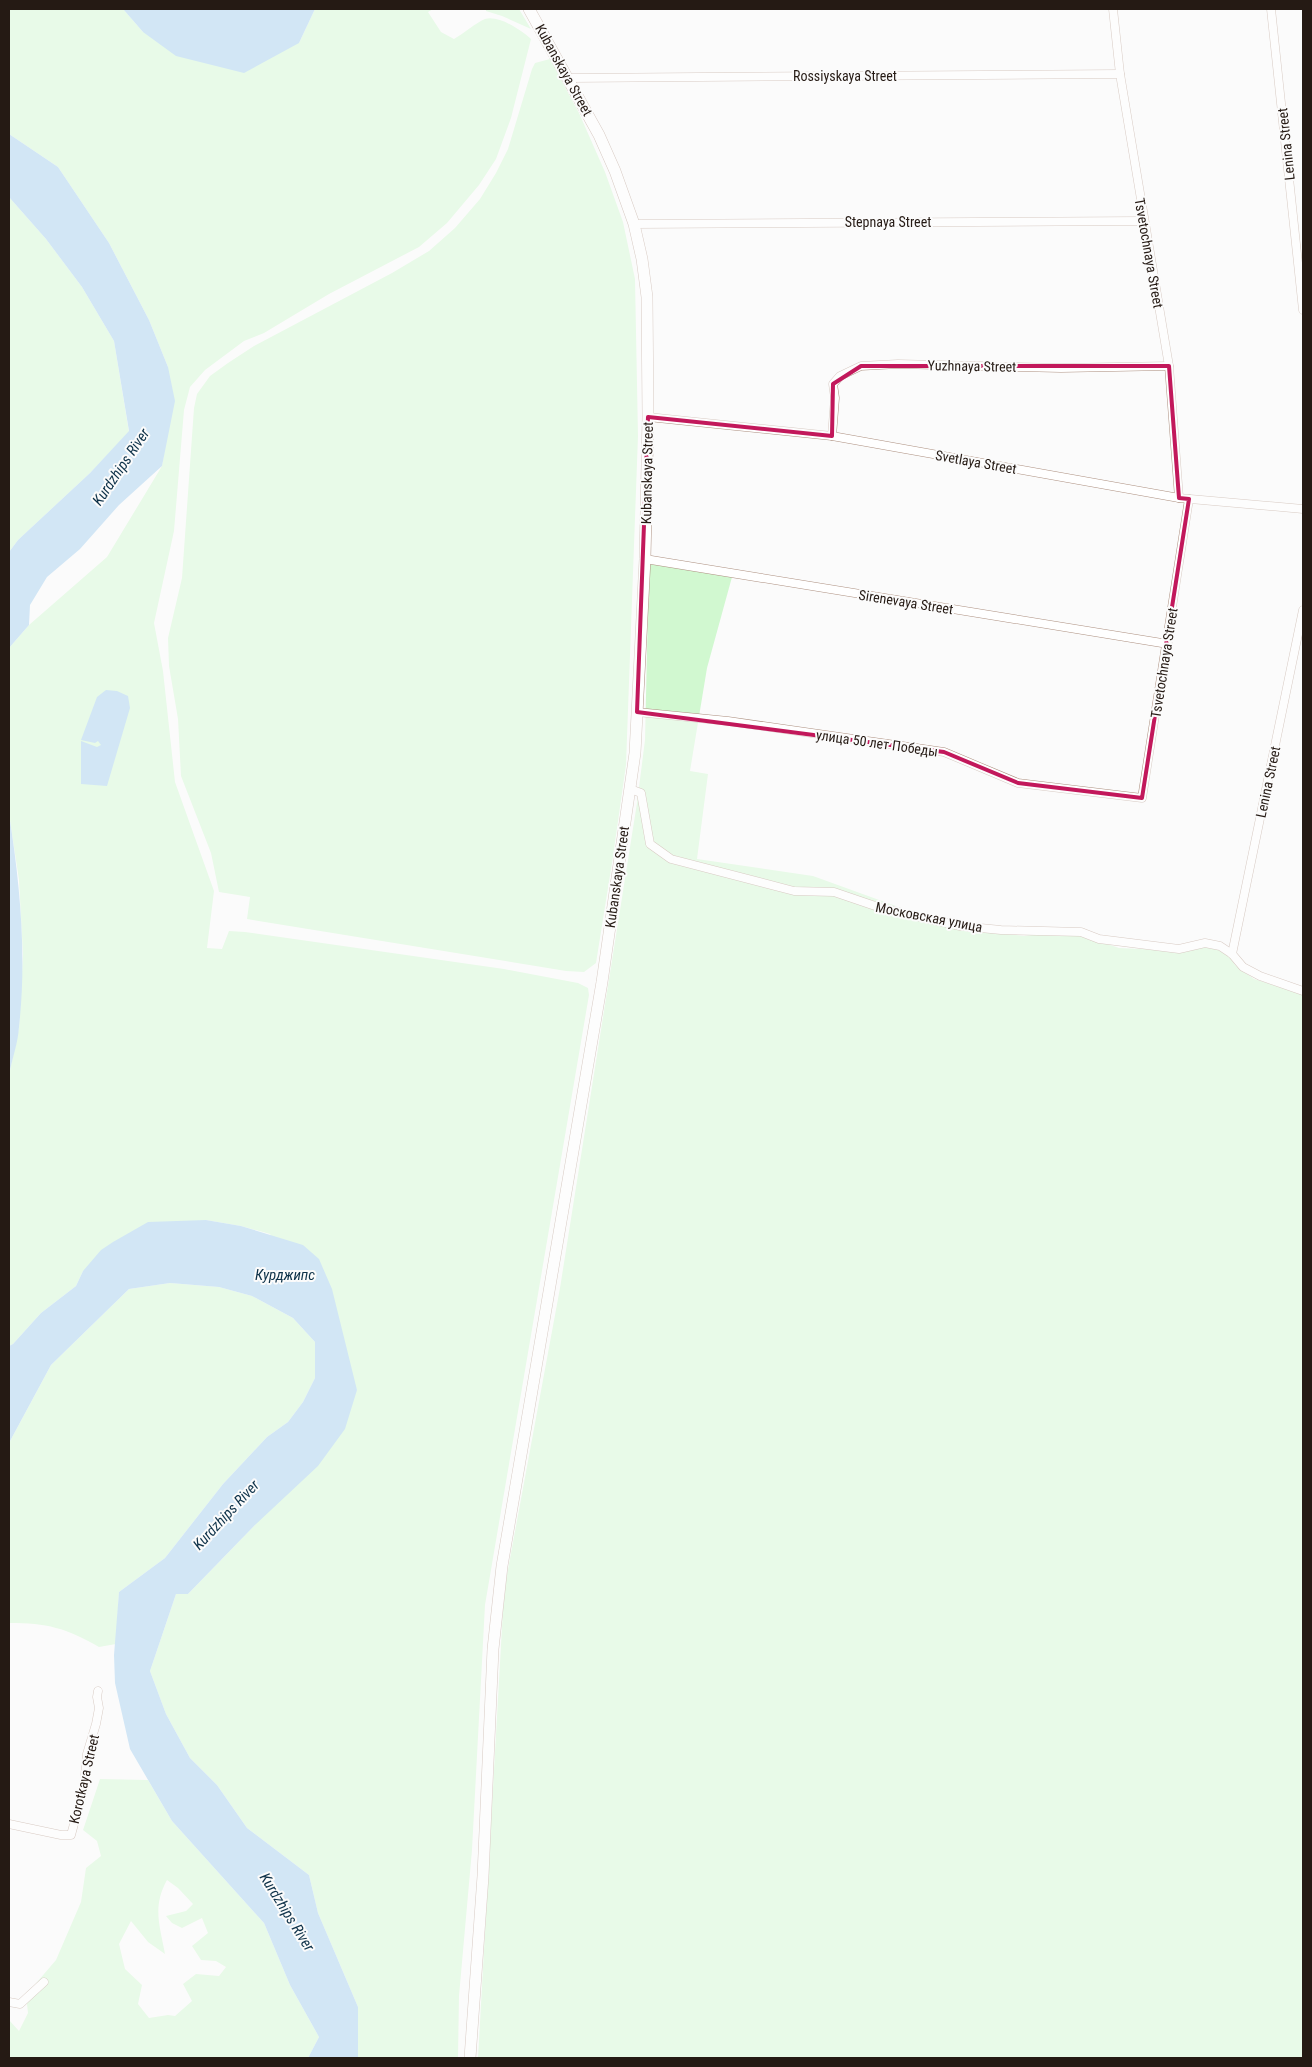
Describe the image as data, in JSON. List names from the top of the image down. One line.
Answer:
{"streets":{"main road":["Kubanskaya Street"],"street":["Rossiyskaya Street","Lenina Street","Stepnaya Street","Tsvetochnaya Street","Yuzhnaya Street","Svetlaya Street","Sirenevaya Street","улица 50 лет Победы","Московская улица","Korotkaya Street"]},"crossings":[["Kubanskaya Street","Rossiyskaya Street"],["Kubanskaya Street","Stepnaya Street"],["Kubanskaya Street","Svetlaya Street"],["Kubanskaya Street","Sirenevaya Street"],["Kubanskaya Street","улица 50 лет Победы"],["Kubanskaya Street","Московская улица"],["Rossiyskaya Street","Tsvetochnaya Street"],["Lenina Street","Московская улица"],["Stepnaya Street","Tsvetochnaya Street"],["Tsvetochnaya Street","Yuzhnaya Street"],["Tsvetochnaya Street","Svetlaya Street"],["Tsvetochnaya Street","Sirenevaya Street"],["Tsvetochnaya Street","улица 50 лет Победы"],["Yuzhnaya Street","Svetlaya Street"]],"water":["Kurdzhips River","Курджипс"]}
